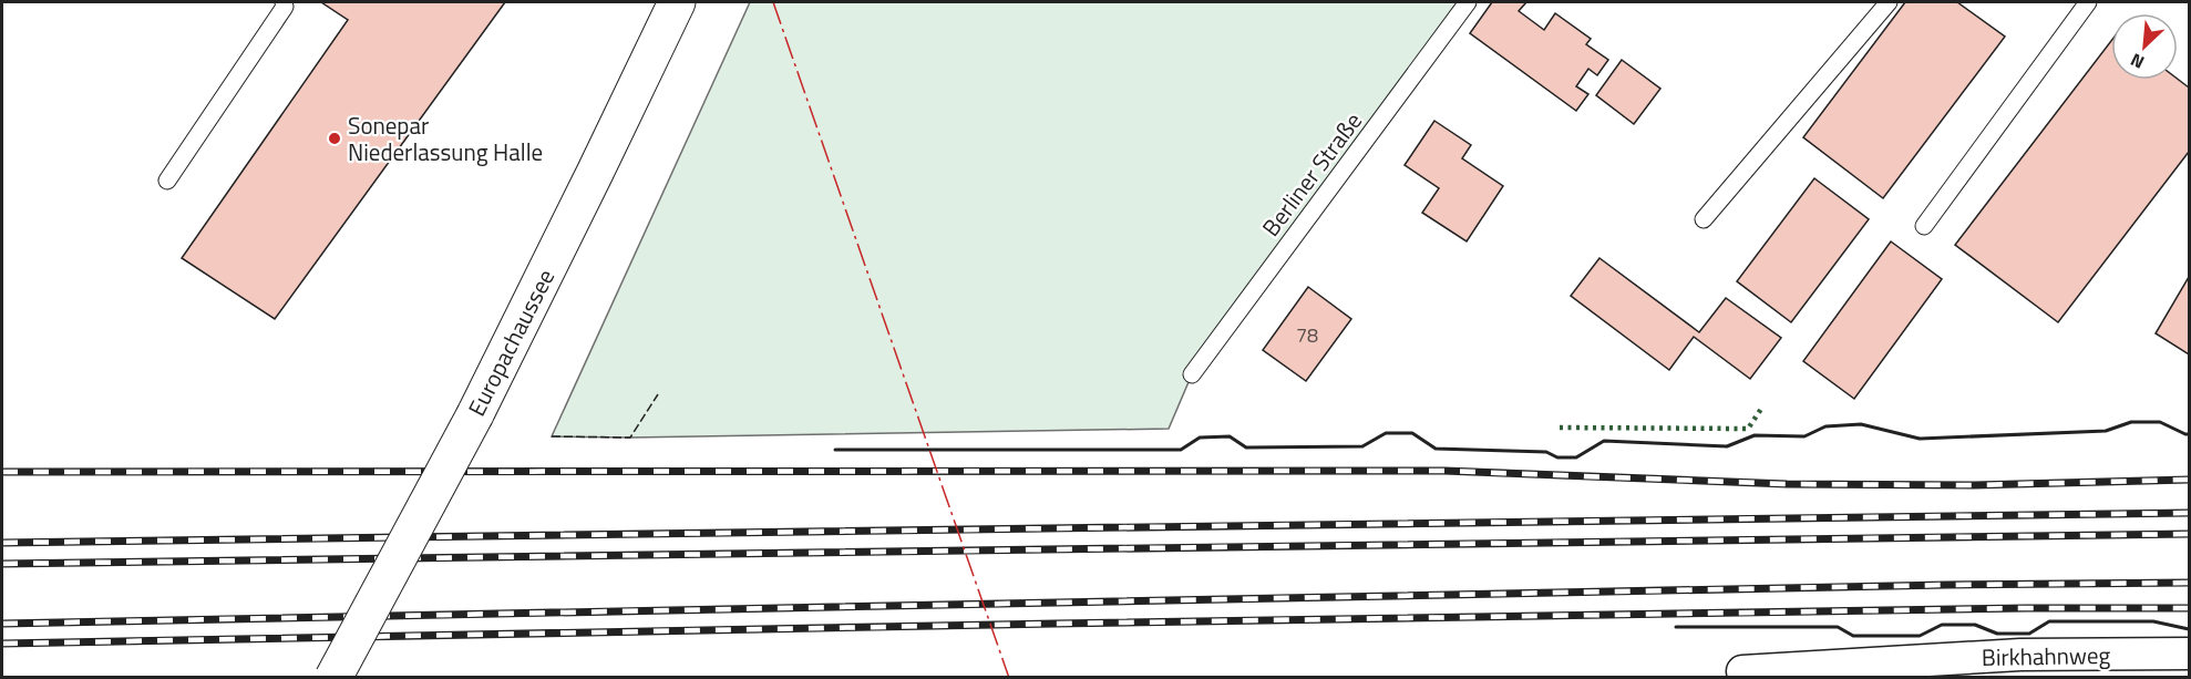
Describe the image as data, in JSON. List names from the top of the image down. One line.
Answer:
{"streets":{"main road":["Europachaussee"],"street":["Birkhahnweg"],"lane":["Berliner Straße"]},"places":["Sonepar Niederlassung Halle"],"house_numbers":["78"],"north":"bottom left"}
